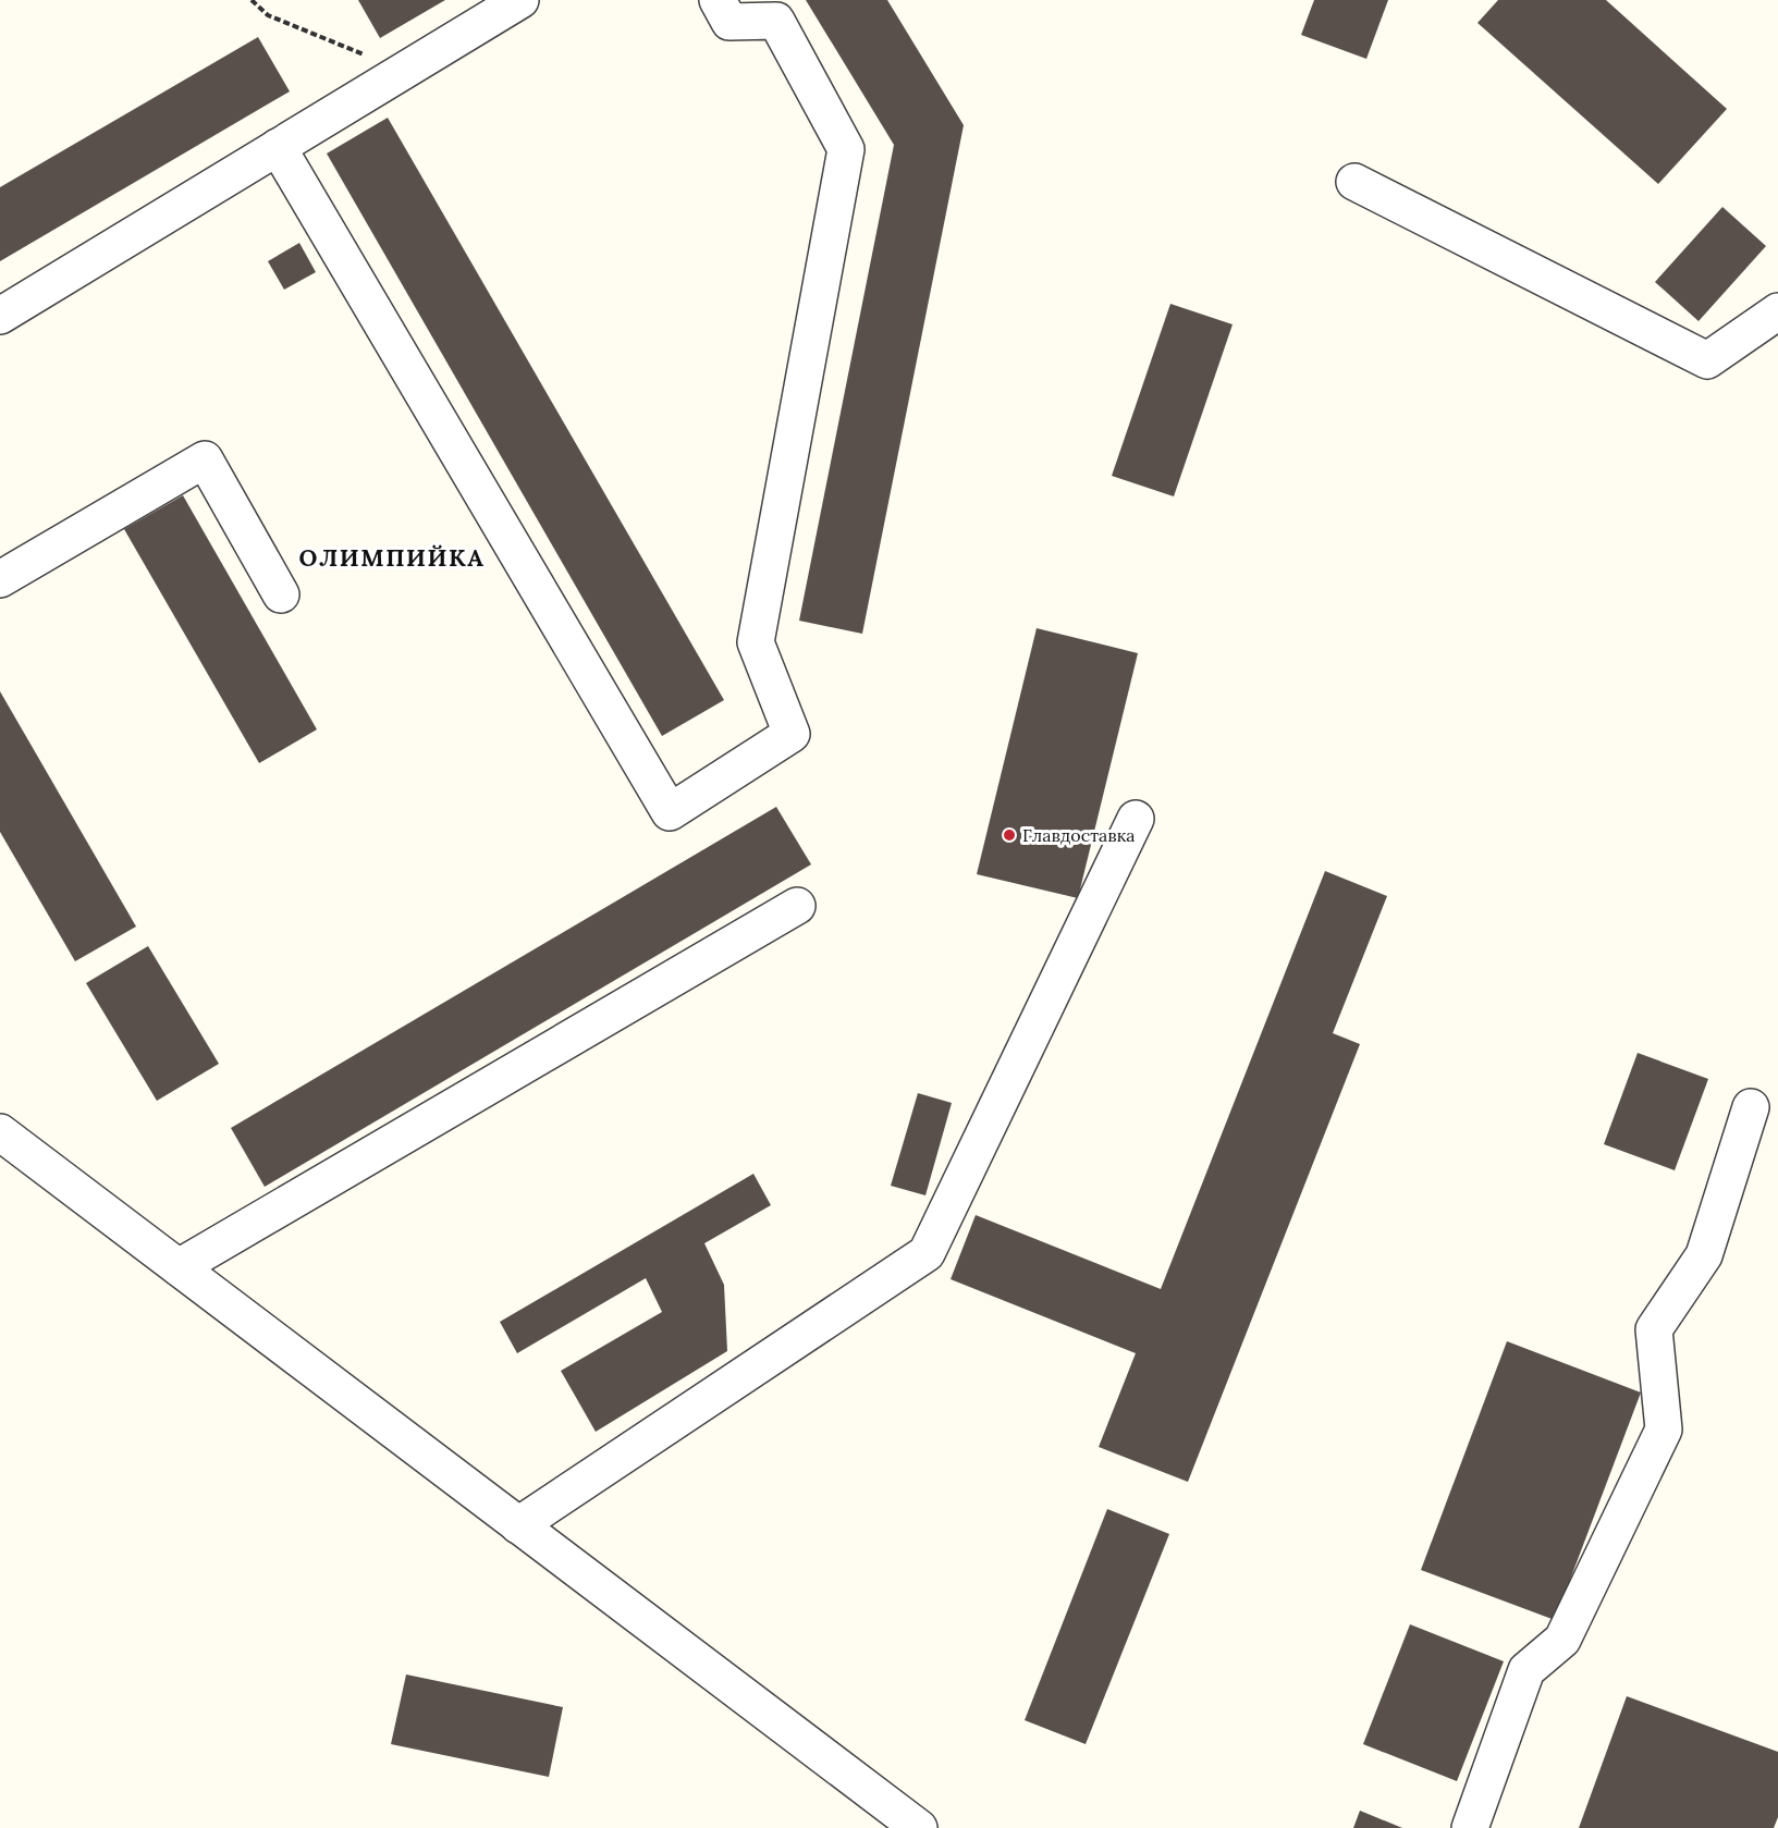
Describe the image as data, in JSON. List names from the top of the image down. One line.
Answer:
{"districts":["ОЛИМПИЙКА"],"places":["Главдоставка"]}
